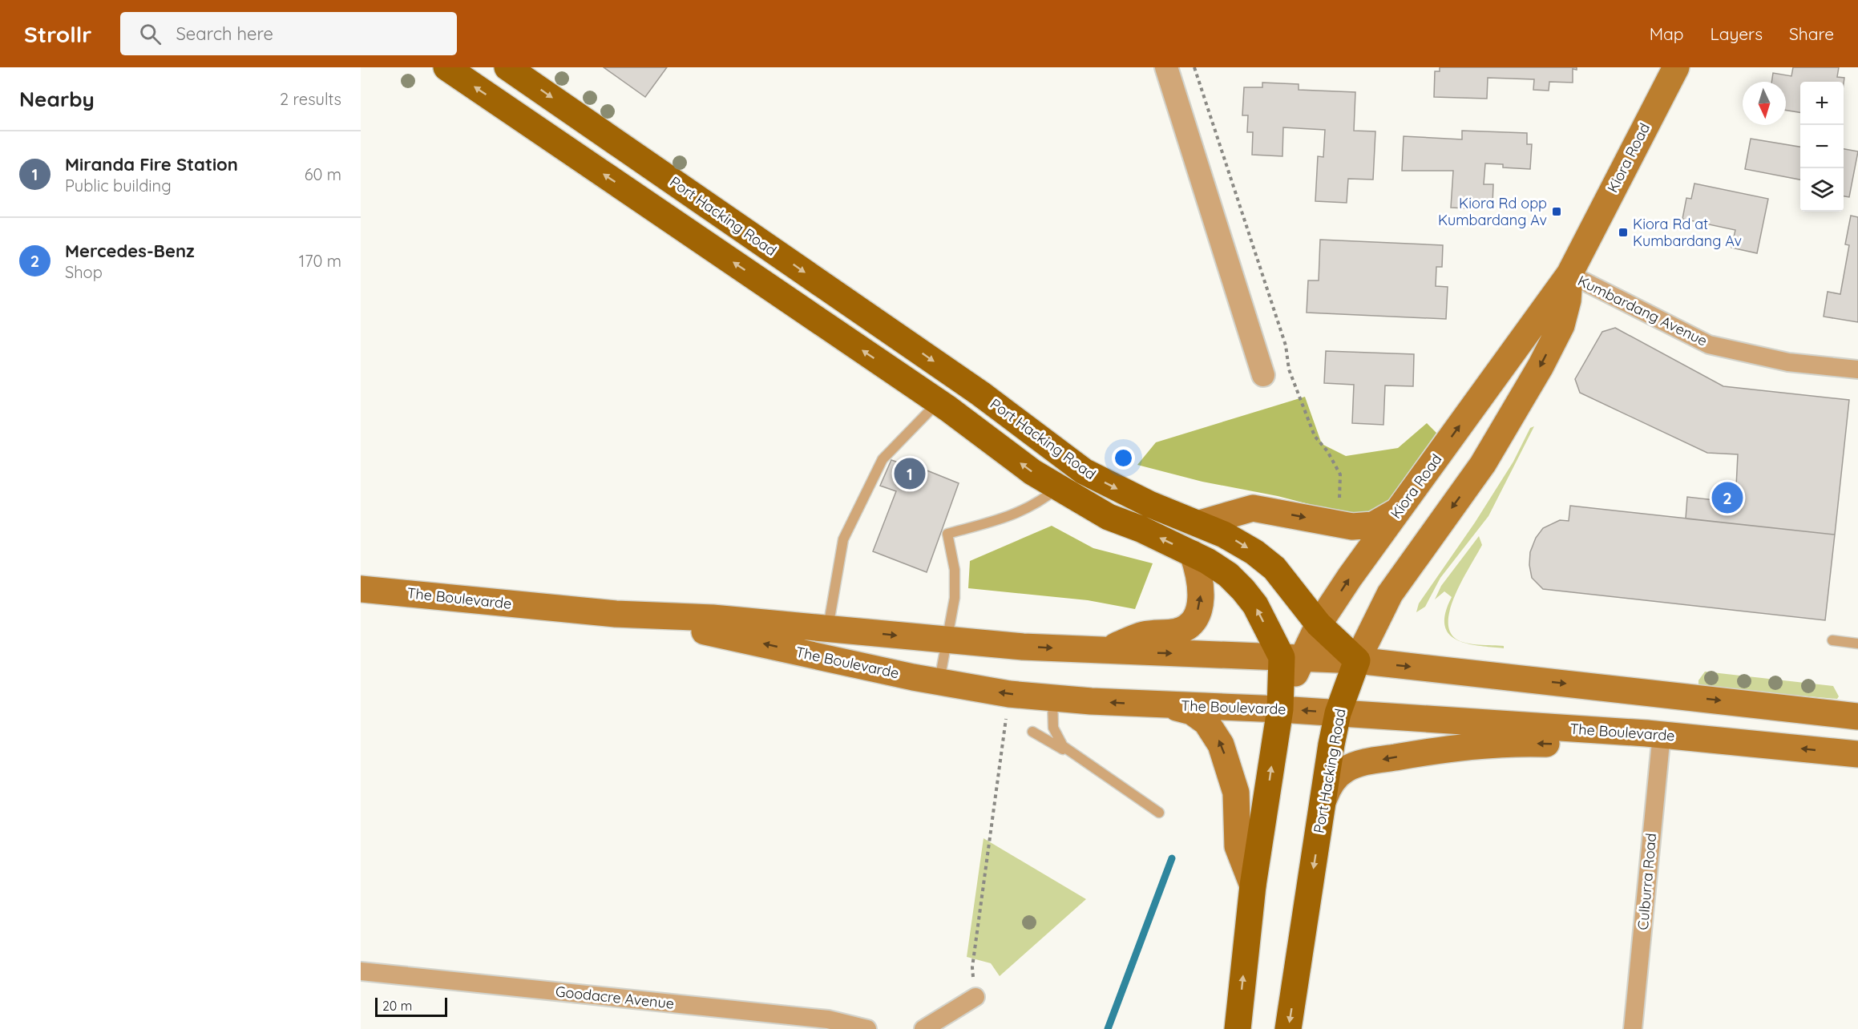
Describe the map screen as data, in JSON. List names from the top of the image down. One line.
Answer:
{"streets":{"main road":["Kiora Road","Port Hacking Road","The Boulevarde"],"street":["Kumbardang Avenue","Culburra Road","Goodacre Avenue"]},"crossings":[["Kiora Road","Port Hacking Road"],["Kiora Road","Kumbardang Avenue"],["Kiora Road","The Boulevarde"],["Port Hacking Road","The Boulevarde"],["The Boulevarde","Culburra Road"]],"places":{"transit":["Kiora Rd opp Kumbardang Av","Kiora Rd at Kumbardang Av"]},"scale_bar":"20 m","north":"bottom","page":{"header":"Strollr","search":"Search here","nav":["Map","Layers","Share"],"heading":["Nearby","2 results"],"map_buttons":["+","−"],"list":[{"mark":"1","name":"Miranda Fire Station","note":"Public building","value":"60 m"},{"mark":"2","name":"Mercedes-Benz","note":"Shop","value":"170 m"}],"pins":["1","2"],"scale":"20 m"}}
